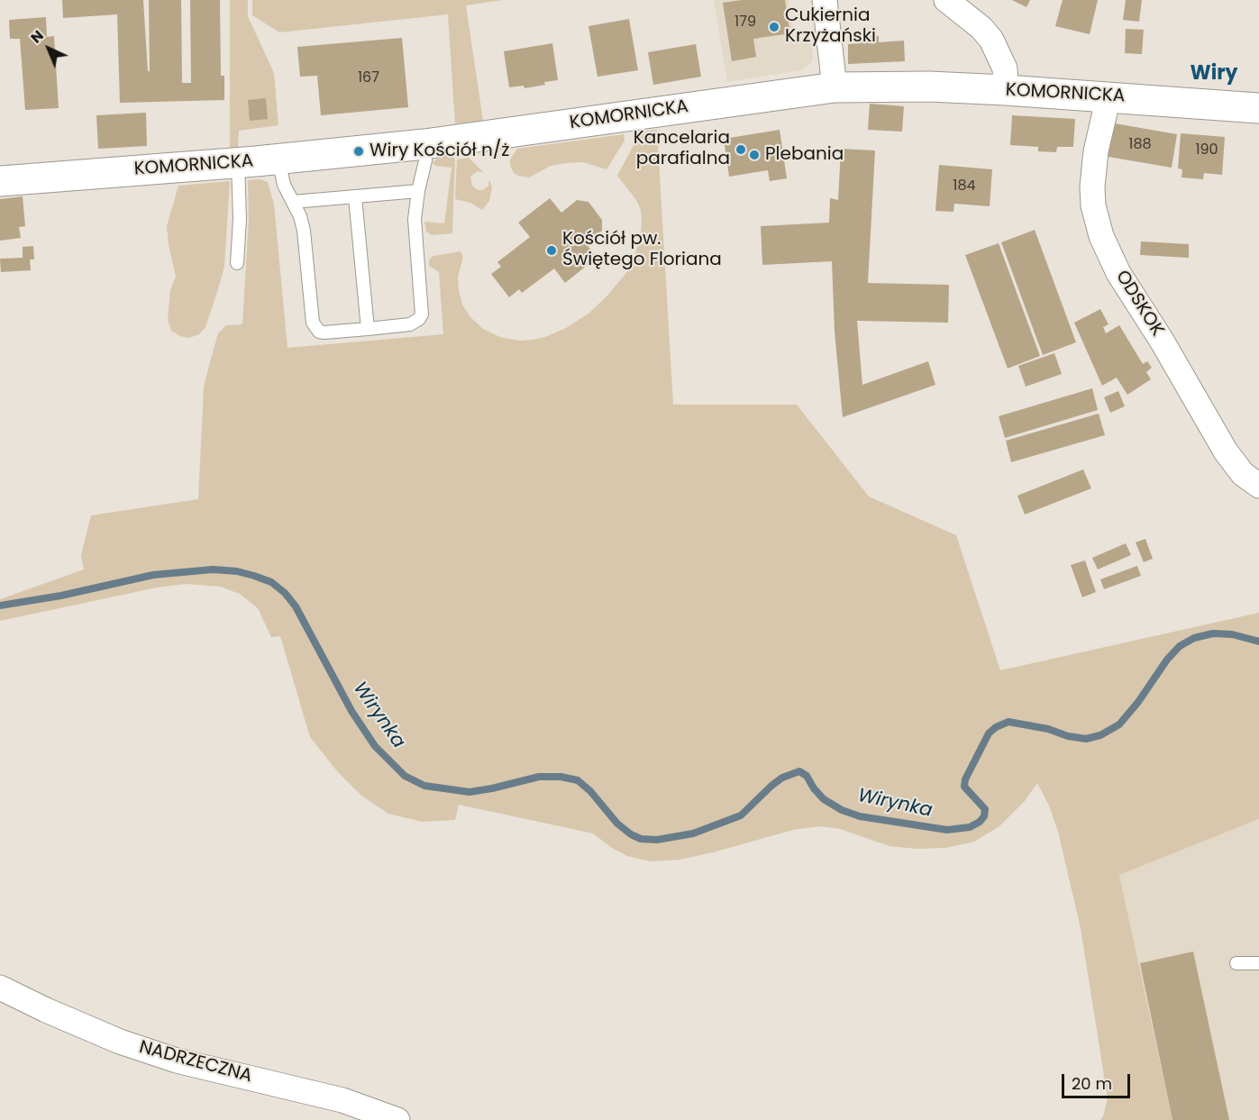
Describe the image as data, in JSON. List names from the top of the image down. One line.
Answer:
{"streets":{"street":["KOMORNICKA","ODSKOK","NADRZECZNA"]},"crossings":[["KOMORNICKA","ODSKOK"]],"districts":["Wiry"],"water":["Wirynka"],"places":["Cukiernia Krzyżański","Kancelaria parafialna","Wiry Kościół n/ż","Plebania","Kościół pw. Świętego Floriana"],"house_numbers":["179","167","188","190","184"],"scale_bar":"20 m","north":"top left"}
